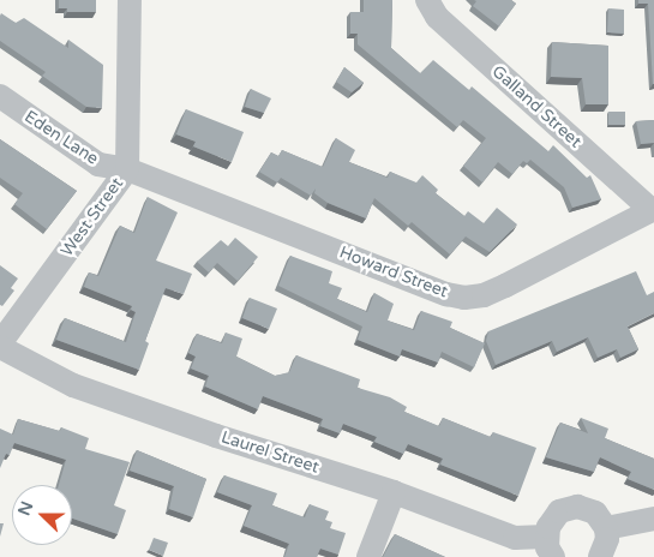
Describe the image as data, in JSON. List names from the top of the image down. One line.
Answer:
{"streets":{"street":["Galland Street","Eden Lane","West Street","Howard Street","Laurel Street"]},"crossings":[["Galland Street","Howard Street"],["Eden Lane","West Street"],["Eden Lane","Howard Street"],["West Street","Howard Street"],["West Street","Laurel Street"]],"north":"left"}
